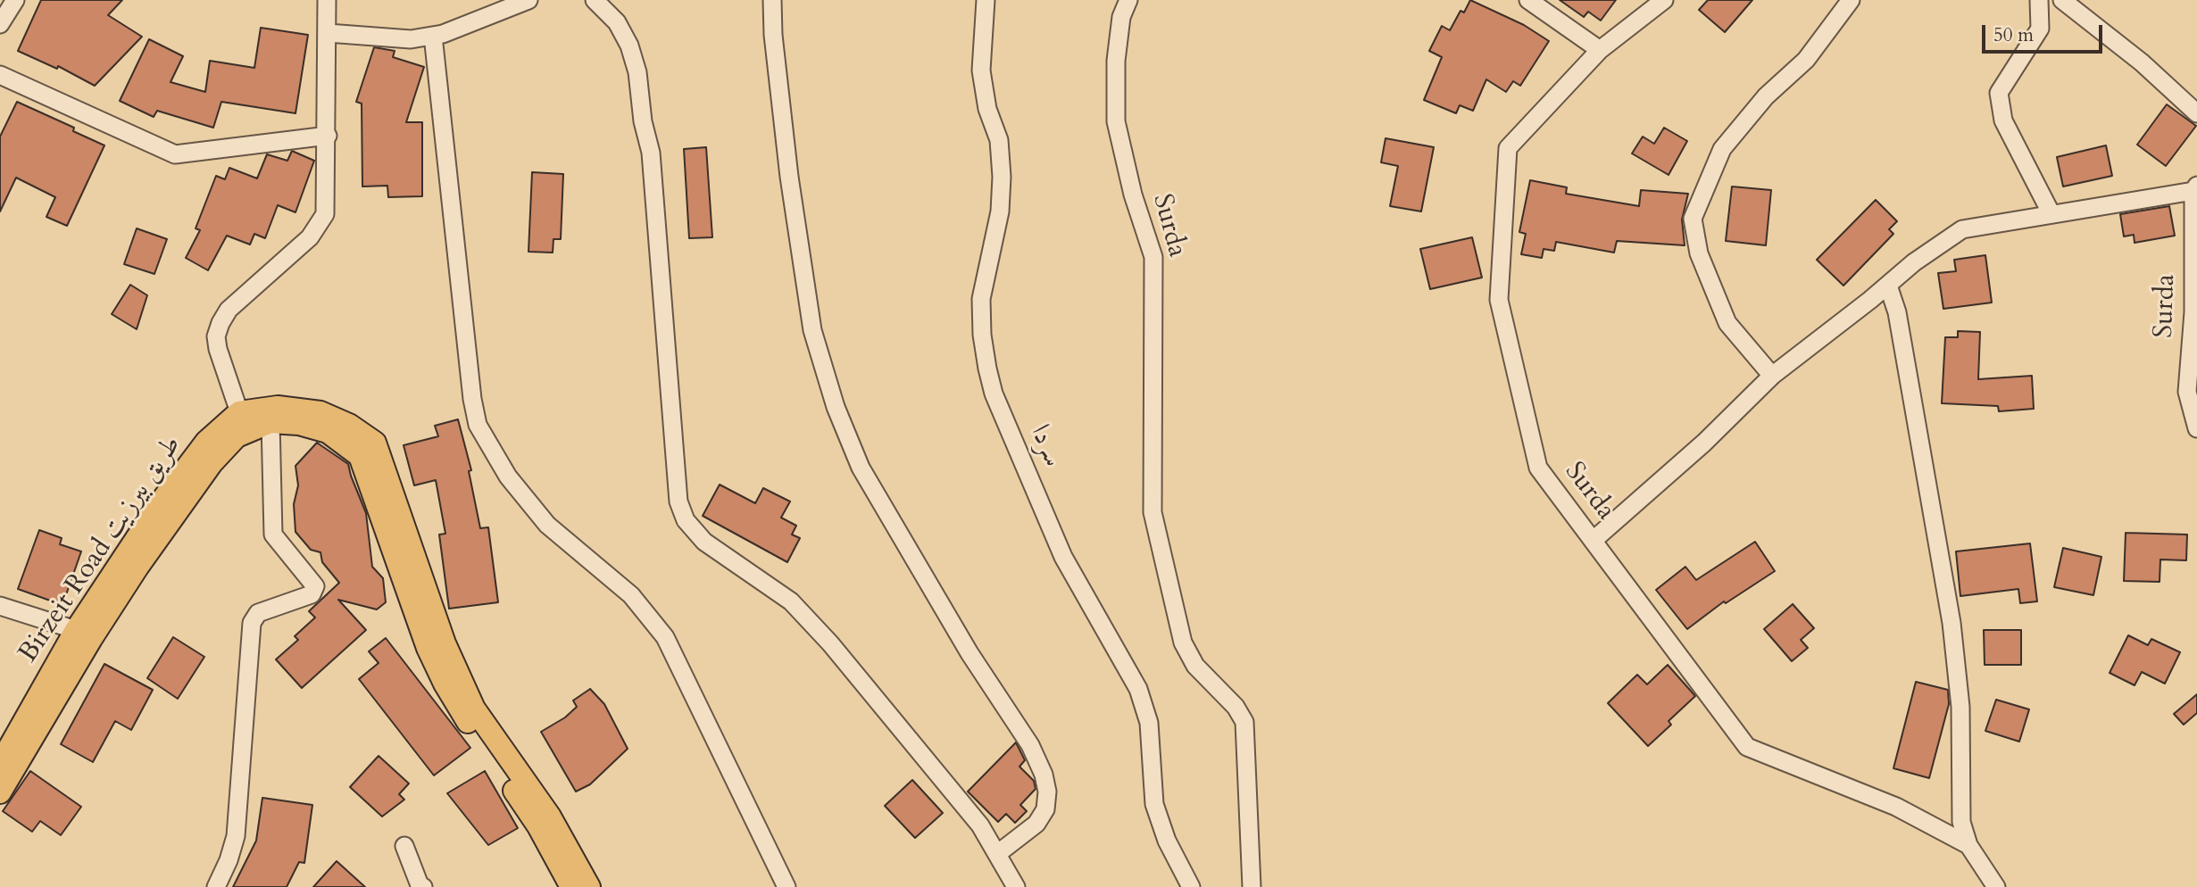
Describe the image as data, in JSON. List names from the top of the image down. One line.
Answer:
{"streets":{"main road":["Birzeit Road طريق بيرزيت"],"street":["Surda","سردا"]},"scale_bar":"50 m"}
